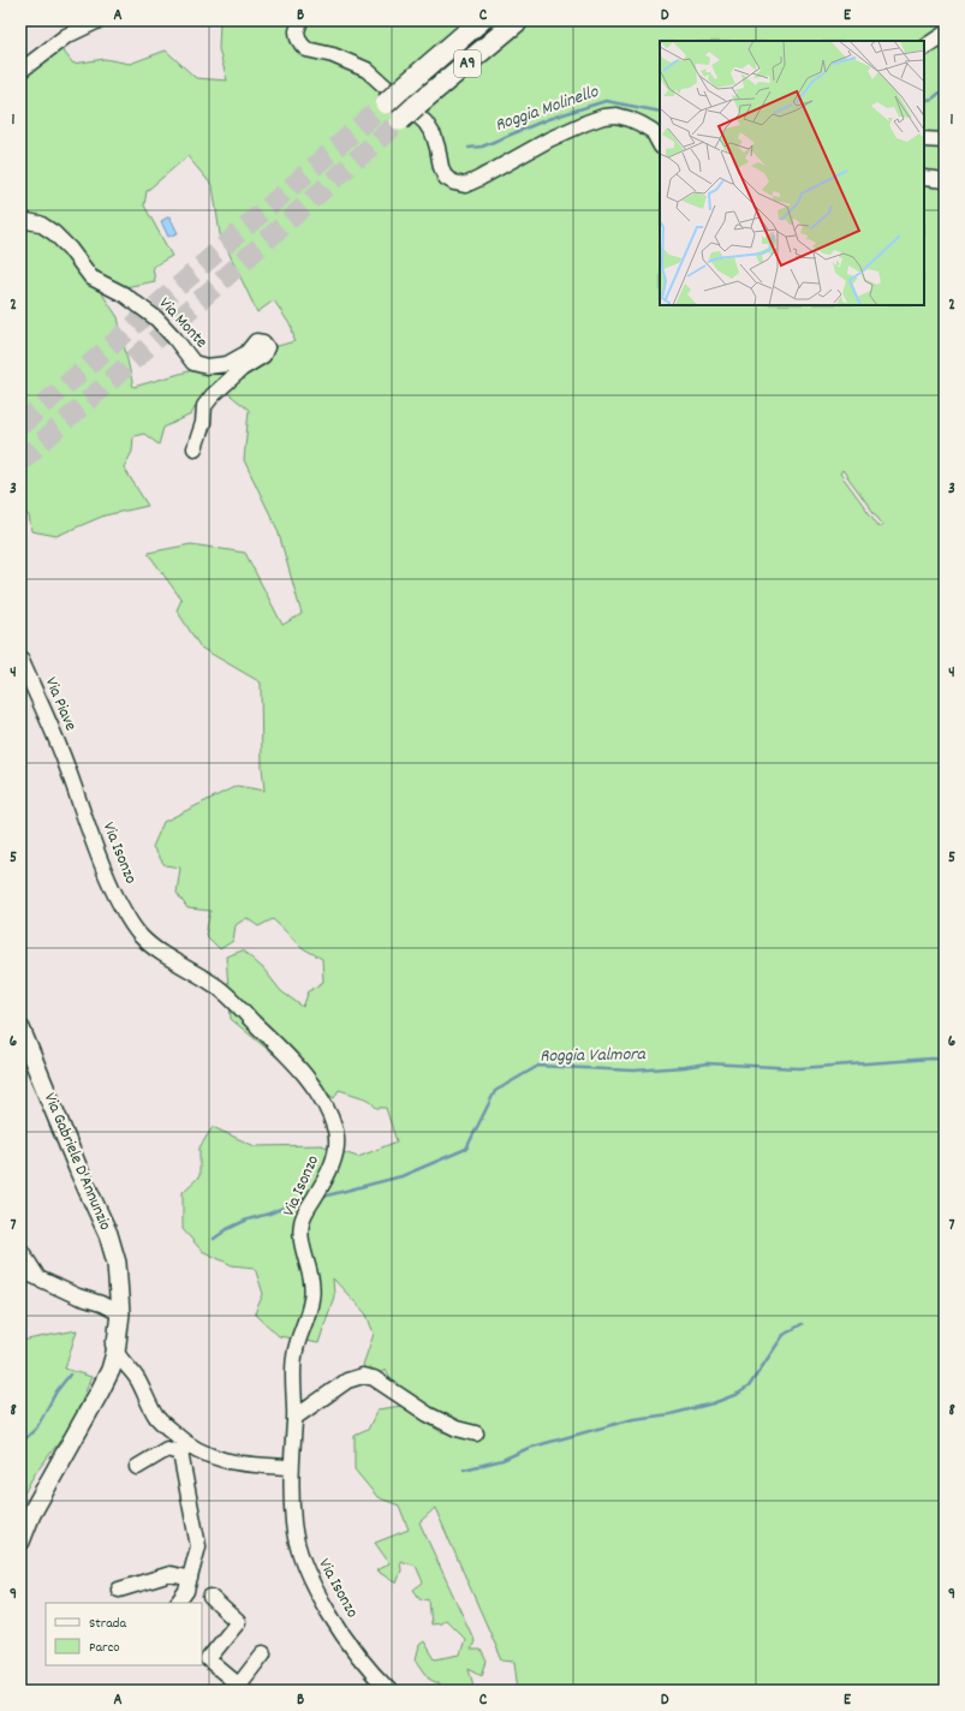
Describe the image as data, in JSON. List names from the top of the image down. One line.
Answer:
{"streets":{"highway":["A9"],"main road":["Via Gabriele D'Annunzio"],"street":["Via Monte","Via Piave","Via Isonzo"]},"crossings":[["Via Piave","Via Isonzo"]],"water":["Roggia Molinello","Roggia Valmora"],"legend":["Strada","Parco"],"grid":{"columns":["A","B","C","D","E"],"rows":["1","2","3","4","5","6","7","8","9"]}}
